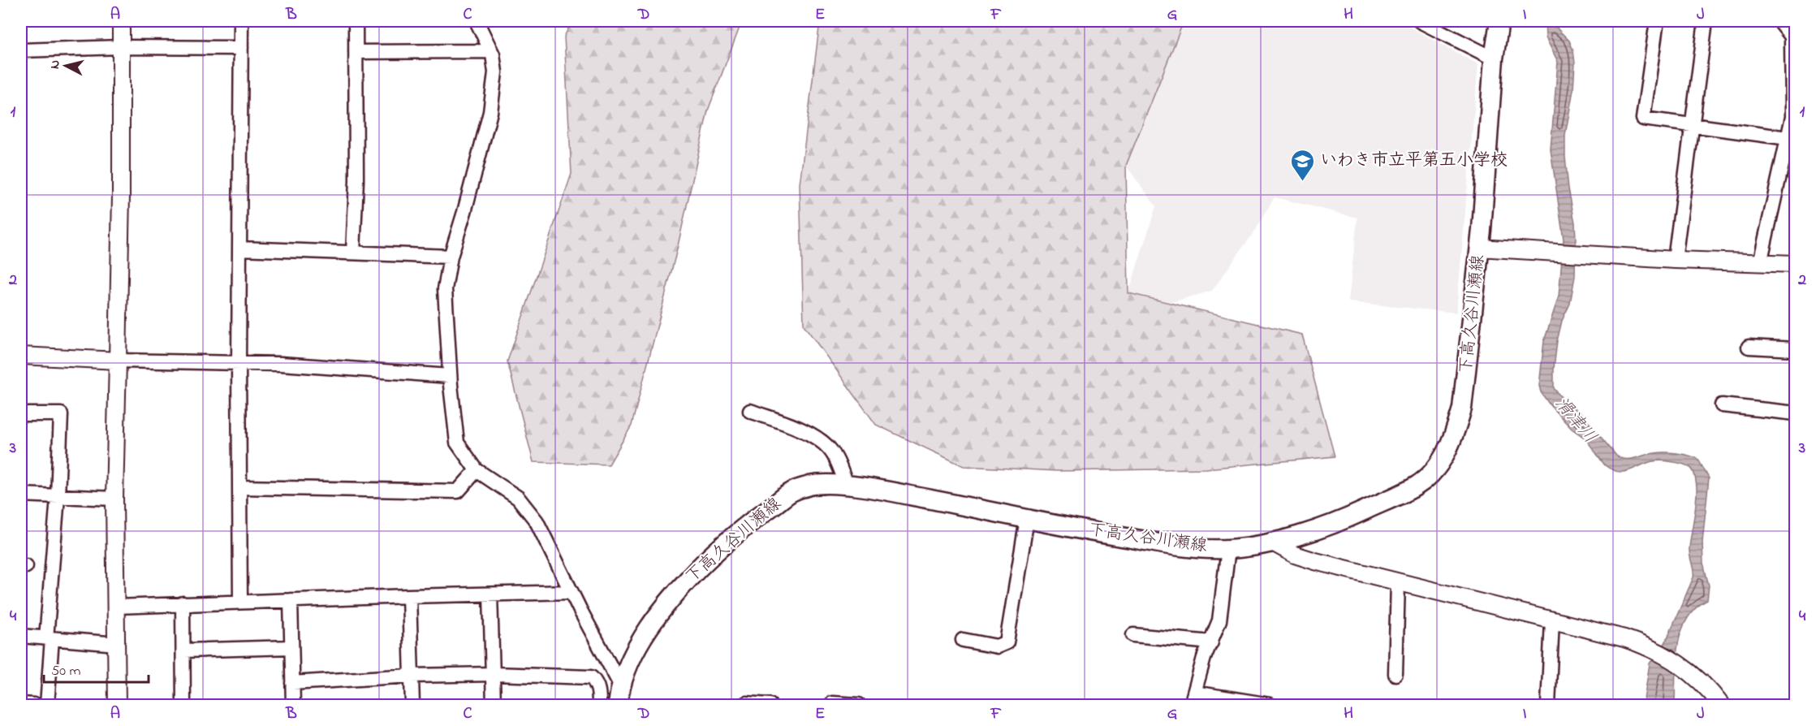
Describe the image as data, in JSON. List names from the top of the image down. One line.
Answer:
{"streets":{"main road":["下高久谷川瀬線"]},"water":["滑津川"],"places":{"school or university":["いわき市立平第五小学校"]},"scale_bar":"50 m","north":"left","grid":{"columns":["A","B","C","D","E","F","G","H","I","J"],"rows":["1","2","3","4"]}}
